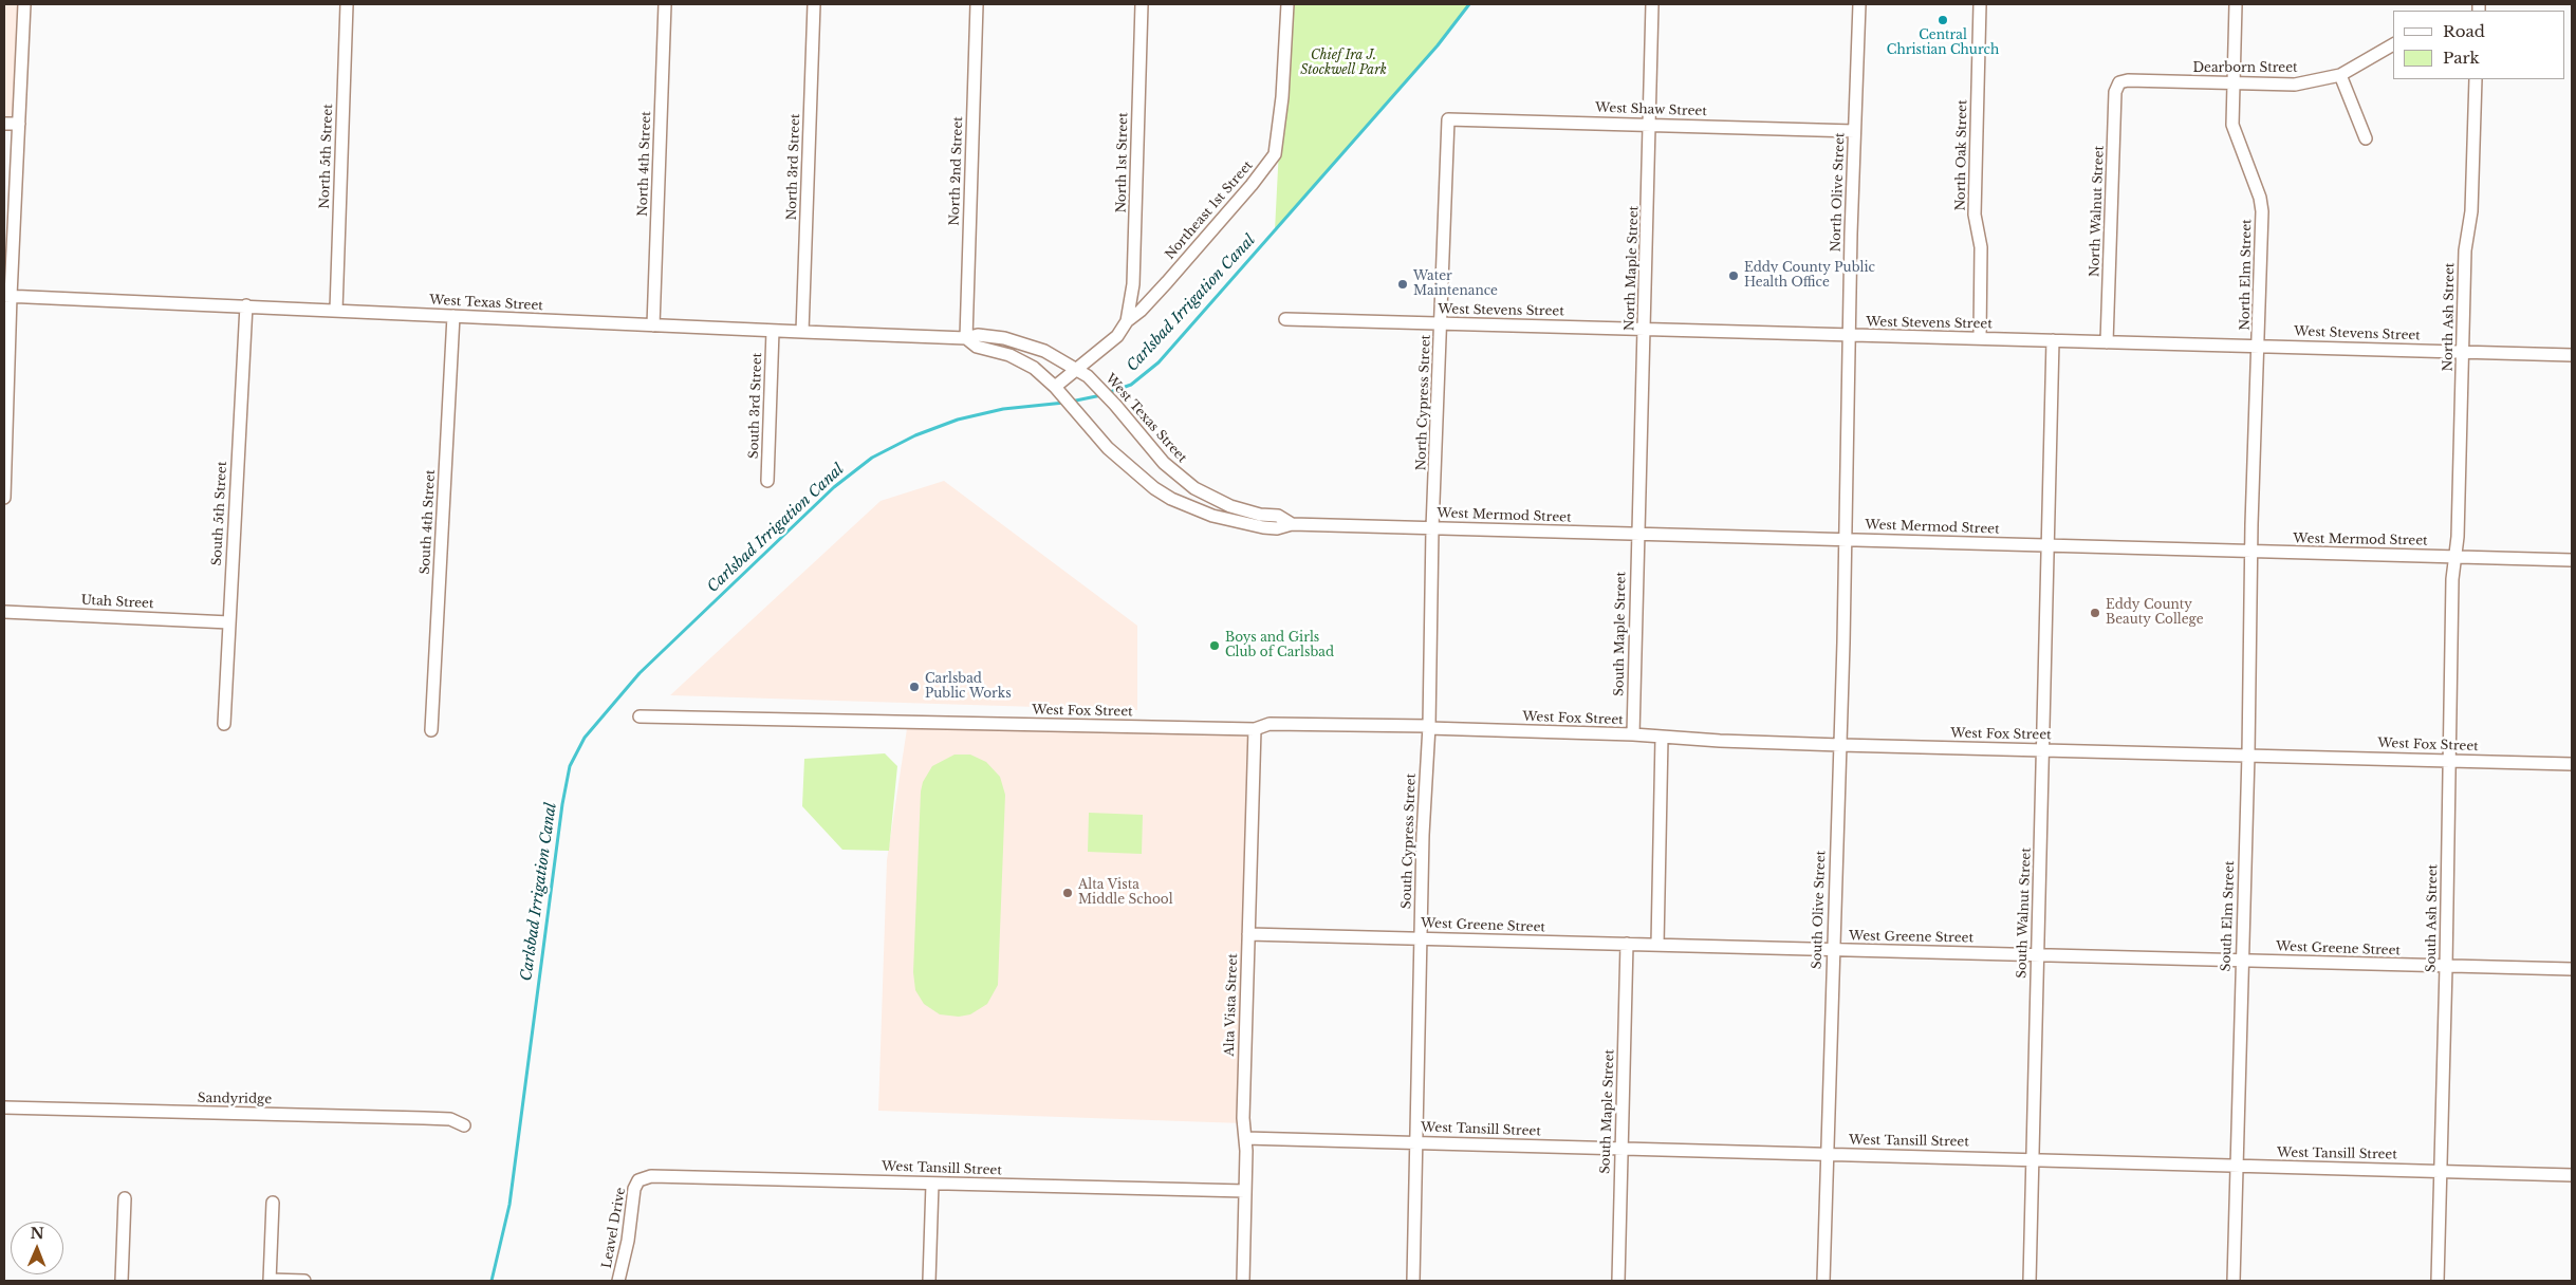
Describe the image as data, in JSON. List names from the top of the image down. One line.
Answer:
{"streets":{"street":["Dearborn Street","West Shaw Street","North Oak Street","North 5th Street","North 1st Street","North 4th Street","North 3rd Street","North 2nd Street","North Olive Street","Northeast 1st Street","North Walnut Street","North Maple Street","North Elm Street","West Texas Street","West Stevens Street","North Ash Street","North Cypress Street","South 3rd Street","South 5th Street","West Mermod Street","South 4th Street","Utah Street","South Maple Street","West Fox Street","South Cypress Street","South Olive Street","South Walnut Street","South Elm Street","South Ash Street","West Greene Street","Alta Vista Street","Sandyridge","West Tansill Street","Leavel Drive"]},"crossings":[["Dearborn Street","North Walnut Street"],["Dearborn Street","North Elm Street"],["West Shaw Street","North Olive Street"],["West Shaw Street","North Maple Street"],["West Shaw Street","North Cypress Street"],["North Oak Street","West Stevens Street"],["North 5th Street","West Texas Street"],["North 1st Street","Northeast 1st Street"],["North 4th Street","West Texas Street"],["North 3rd Street","West Texas Street"],["North 2nd Street","West Texas Street"],["North Olive Street","West Stevens Street"],["North Olive Street","West Mermod Street"],["North Olive Street","South Olive Street"],["Northeast 1st Street","West Texas Street"],["North Walnut Street","West Stevens Street"],["North Maple Street","West Stevens Street"],["North Maple Street","West Mermod Street"],["North Maple Street","South Maple Street"],["North Elm Street","West Stevens Street"],["North Elm Street","West Mermod Street"],["North Elm Street","South Elm Street"],["West Texas Street","South 3rd Street"],["West Texas Street","South 5th Street"],["West Texas Street","West Mermod Street"],["West Texas Street","South 4th Street"],["West Stevens Street","North Ash Street"],["West Stevens Street","North Cypress Street"],["North Ash Street","West Mermod Street"],["North Ash Street","South Ash Street"],["North Cypress Street","West Mermod Street"],["North Cypress Street","South Cypress Street"],["South 5th Street","Utah Street"],["West Mermod Street","South Maple Street"],["West Mermod Street","South Cypress Street"],["West Mermod Street","South Olive Street"],["West Mermod Street","South Walnut Street"],["West Mermod Street","South Elm Street"],["West Mermod Street","South Ash Street"],["South Maple Street","West Fox Street"],["South Maple Street","West Greene Street"],["South Maple Street","West Tansill Street"],["West Fox Street","South Cypress Street"],["West Fox Street","South Olive Street"],["West Fox Street","South Walnut Street"],["West Fox Street","South Elm Street"],["West Fox Street","South Ash Street"],["West Fox Street","Alta Vista Street"],["South Cypress Street","West Greene Street"],["South Cypress Street","West Tansill Street"],["South Olive Street","West Greene Street"],["South Olive Street","West Tansill Street"],["South Walnut Street","West Greene Street"],["South Walnut Street","West Tansill Street"],["South Elm Street","West Greene Street"],["South Elm Street","West Tansill Street"],["South Ash Street","West Greene Street"],["South Ash Street","West Tansill Street"],["West Greene Street","Alta Vista Street"],["Alta Vista Street","West Tansill Street"],["West Tansill Street","Leavel Drive"]],"water":["Carlsbad Irrigation Canal"],"parks":["Chief Ira J. Stockwell Park"],"places":["Central Christian Church","Eddy County Public Health Office","Water Maintenance","Eddy County Beauty College","Boys and Girls Club of Carlsbad","Carlsbad Public Works","Alta Vista Middle School"],"legend":["Road","Park"],"north":"top"}
